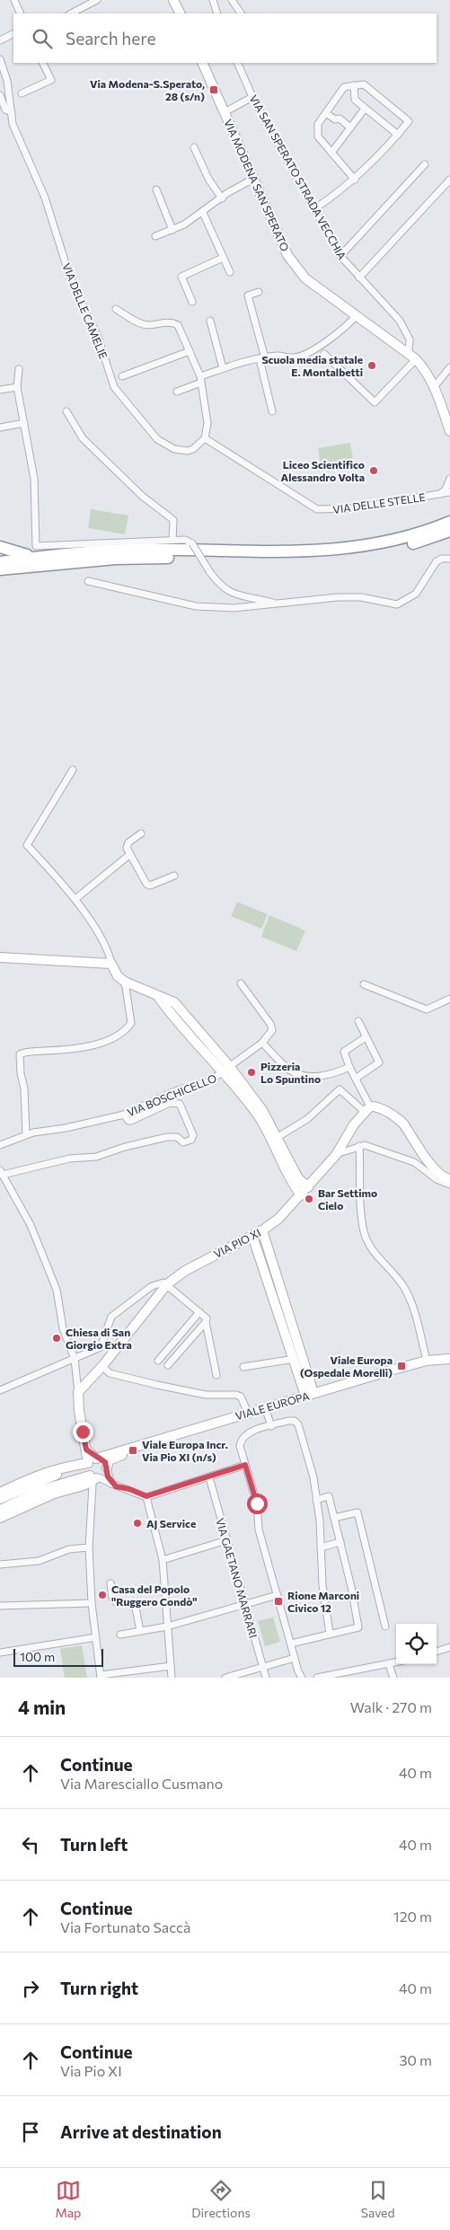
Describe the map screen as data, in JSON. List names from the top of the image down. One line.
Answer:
{"streets":{"street":["VIA SAN SPERATO STRADA VECCHIA","VIA MODENA SAN SPERATO","VIA DELLE CAMELIE","VIA DELLE STELLE","VIA BOSCHICELLO","VIA PIO XI","VIALE EUROPA","VIA GAETANO MARRARI"]},"crossings":[["VIA SAN SPERATO STRADA VECCHIA","VIA MODENA SAN SPERATO"],["VIA DELLE CAMELIE","VIA DELLE STELLE"]],"places":{"transit":["Via Modena-S.Sperato, 28 (s/n)","Viale Europa (Ospedale Morelli)","Viale Europa Incr. Via Pio XI (n/s)","Rione Marconi Civico 12"],"other":["Scuola media statale E. Montalbetti","Liceo Scientifico Alessandro Volta","Pizzeria Lo Spuntino","Bar Settimo Cielo","Chiesa di San Giorgio Extra","AJ Service","Casa del Popolo \"Ruggero Condò\""]},"scale_bar":"100 m","page":{"search":"Search here","scale":"100 m","heading":["4 min","Walk · 270 m"],"list":[["Continue","Via Maresciallo Cusmano","40 m"],["Turn left","40 m"],["Continue","Via Fortunato Saccà","120 m"],["Turn right","40 m"],["Continue","Via Pio XI","30 m"],"Arrive at destination"],"nav":["Map","Directions","Saved"]}}
